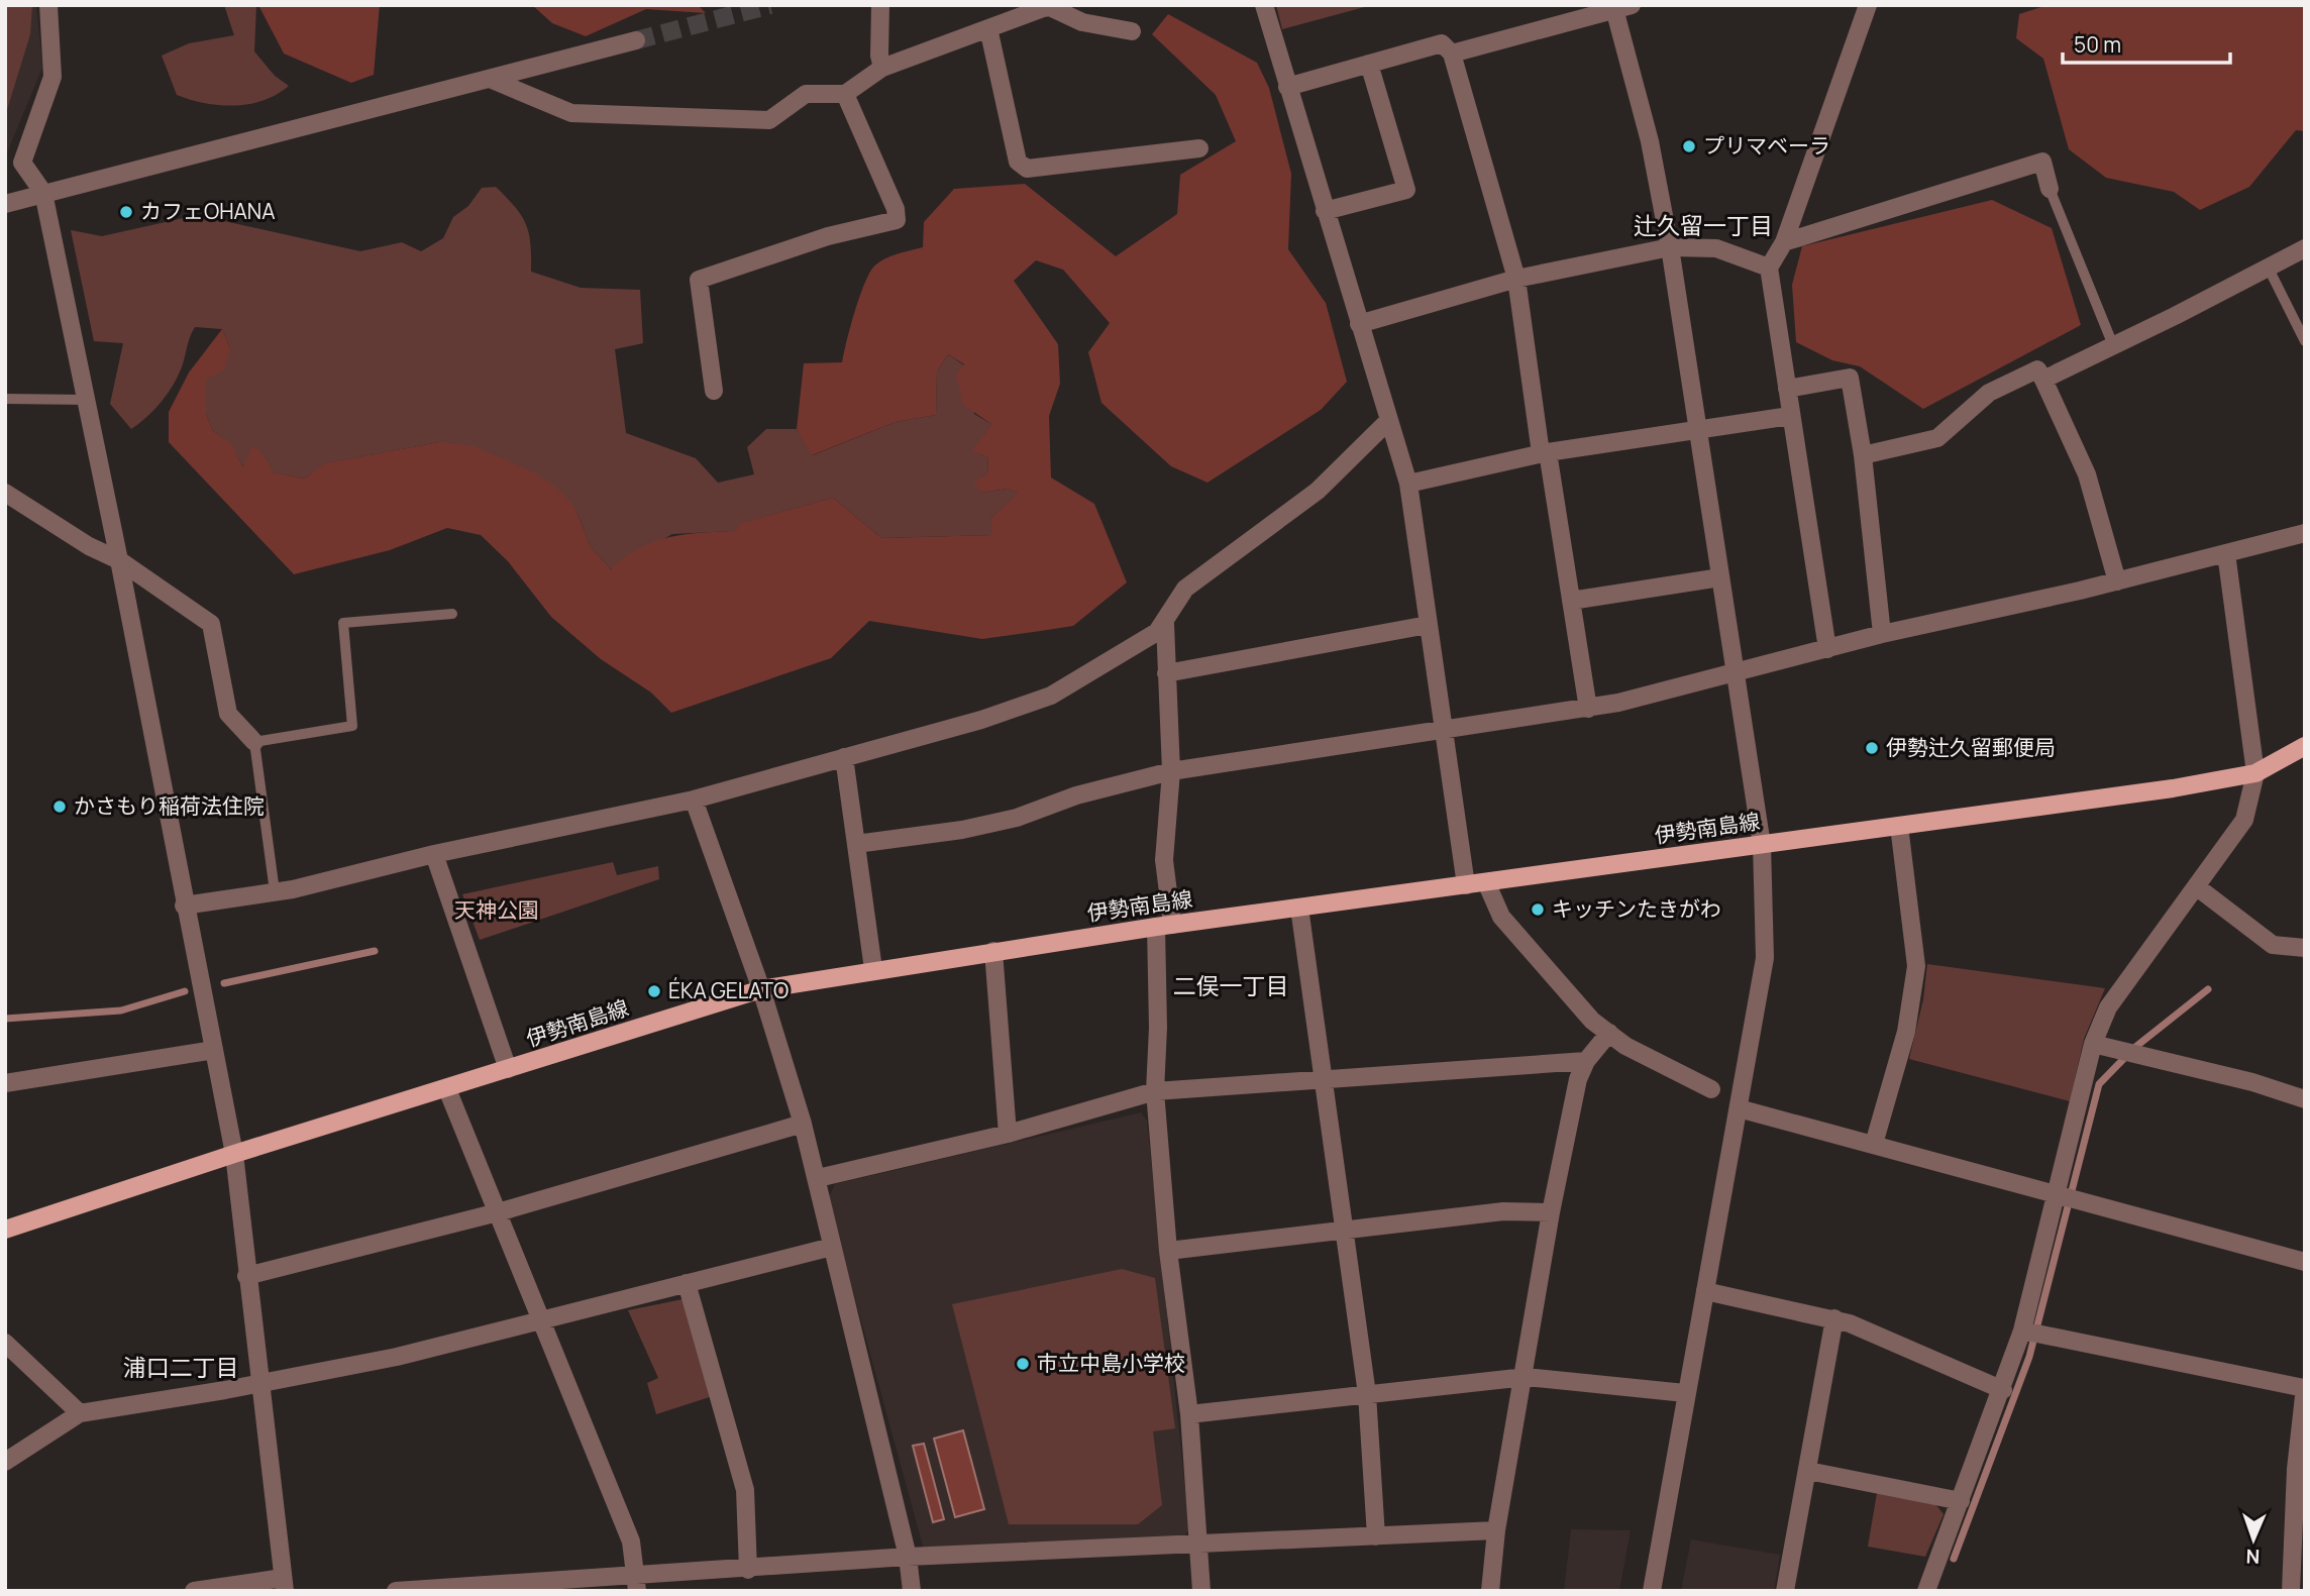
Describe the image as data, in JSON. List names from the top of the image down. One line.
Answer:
{"streets":{"main road":["伊勢南島線"]},"districts":["辻久留一丁目","二俣一丁目","浦口二丁目"],"parks":["天神公園"],"places":["プリマベーラ","カフェOHANA","伊勢辻久留郵便局","かさもり稲荷法住院","キッチンたきがわ","ÉKA GELATO","市立中島小学校"],"scale_bar":"50 m","north":"bottom"}
